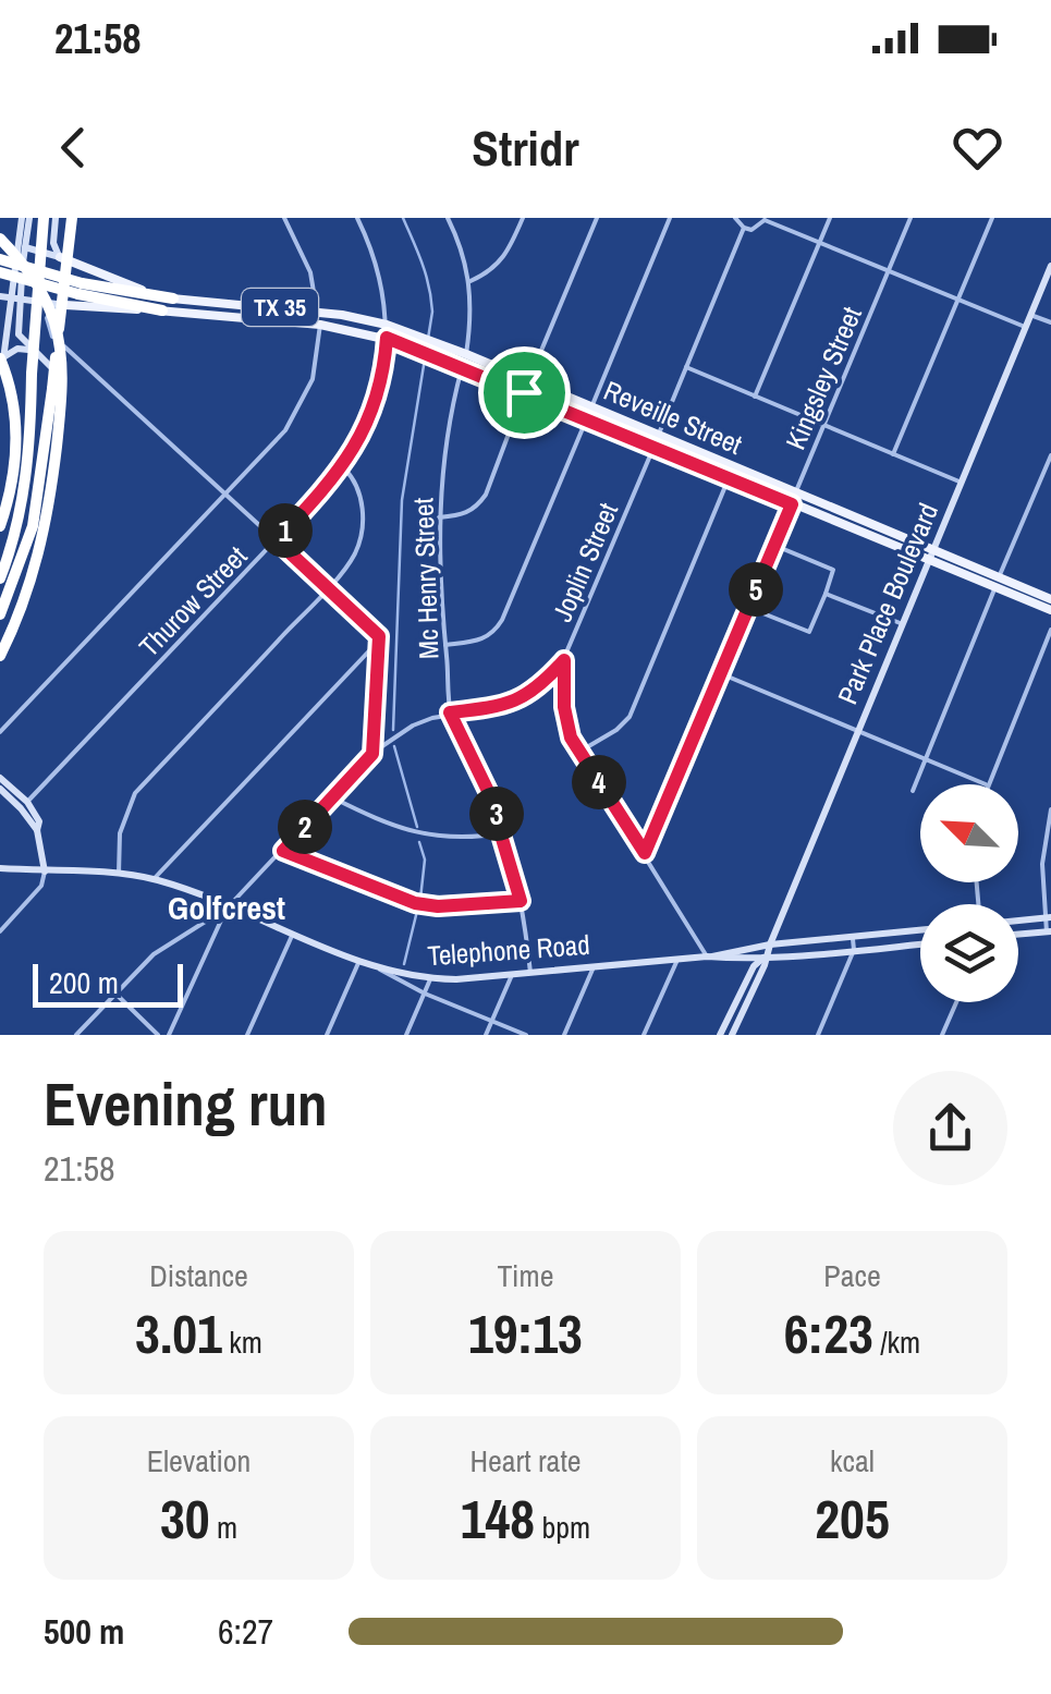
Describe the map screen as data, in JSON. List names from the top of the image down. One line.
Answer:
{"streets":{"highway":["TX 35"],"main road":["Reveille Street","Park Place Boulevard","Telephone Road"],"street":["Kingsley Street","Joplin Street","Mc Henry Street","Thurow Street"]},"crossings":[["TX 35","Reveille Street"],["Kingsley Street","Reveille Street"],["Kingsley Street","Joplin Street"],["Reveille Street","Joplin Street"],["Reveille Street","Mc Henry Street"],["Reveille Street","Thurow Street"],["Reveille Street","Park Place Boulevard"],["Joplin Street","Telephone Road"],["Mc Henry Street","Telephone Road"],["Park Place Boulevard","Telephone Road"]],"districts":["Golfcrest"],"scale_bar":"200 m","north":"top left","page":{"status":"21:58","header":"Stridr","pins":["1","5","4","3","2"],"scale":"200 m","heading":["Evening run","21:58"],"stats":[["Distance","3.01 km"],["Time","19:13"],["Pace","6:23 /km"],["Elevation","30 m"],["Heart rate","148 bpm"],["kcal","205"]],"list":[{"name":"500 m","note":"6:27"}]}}
